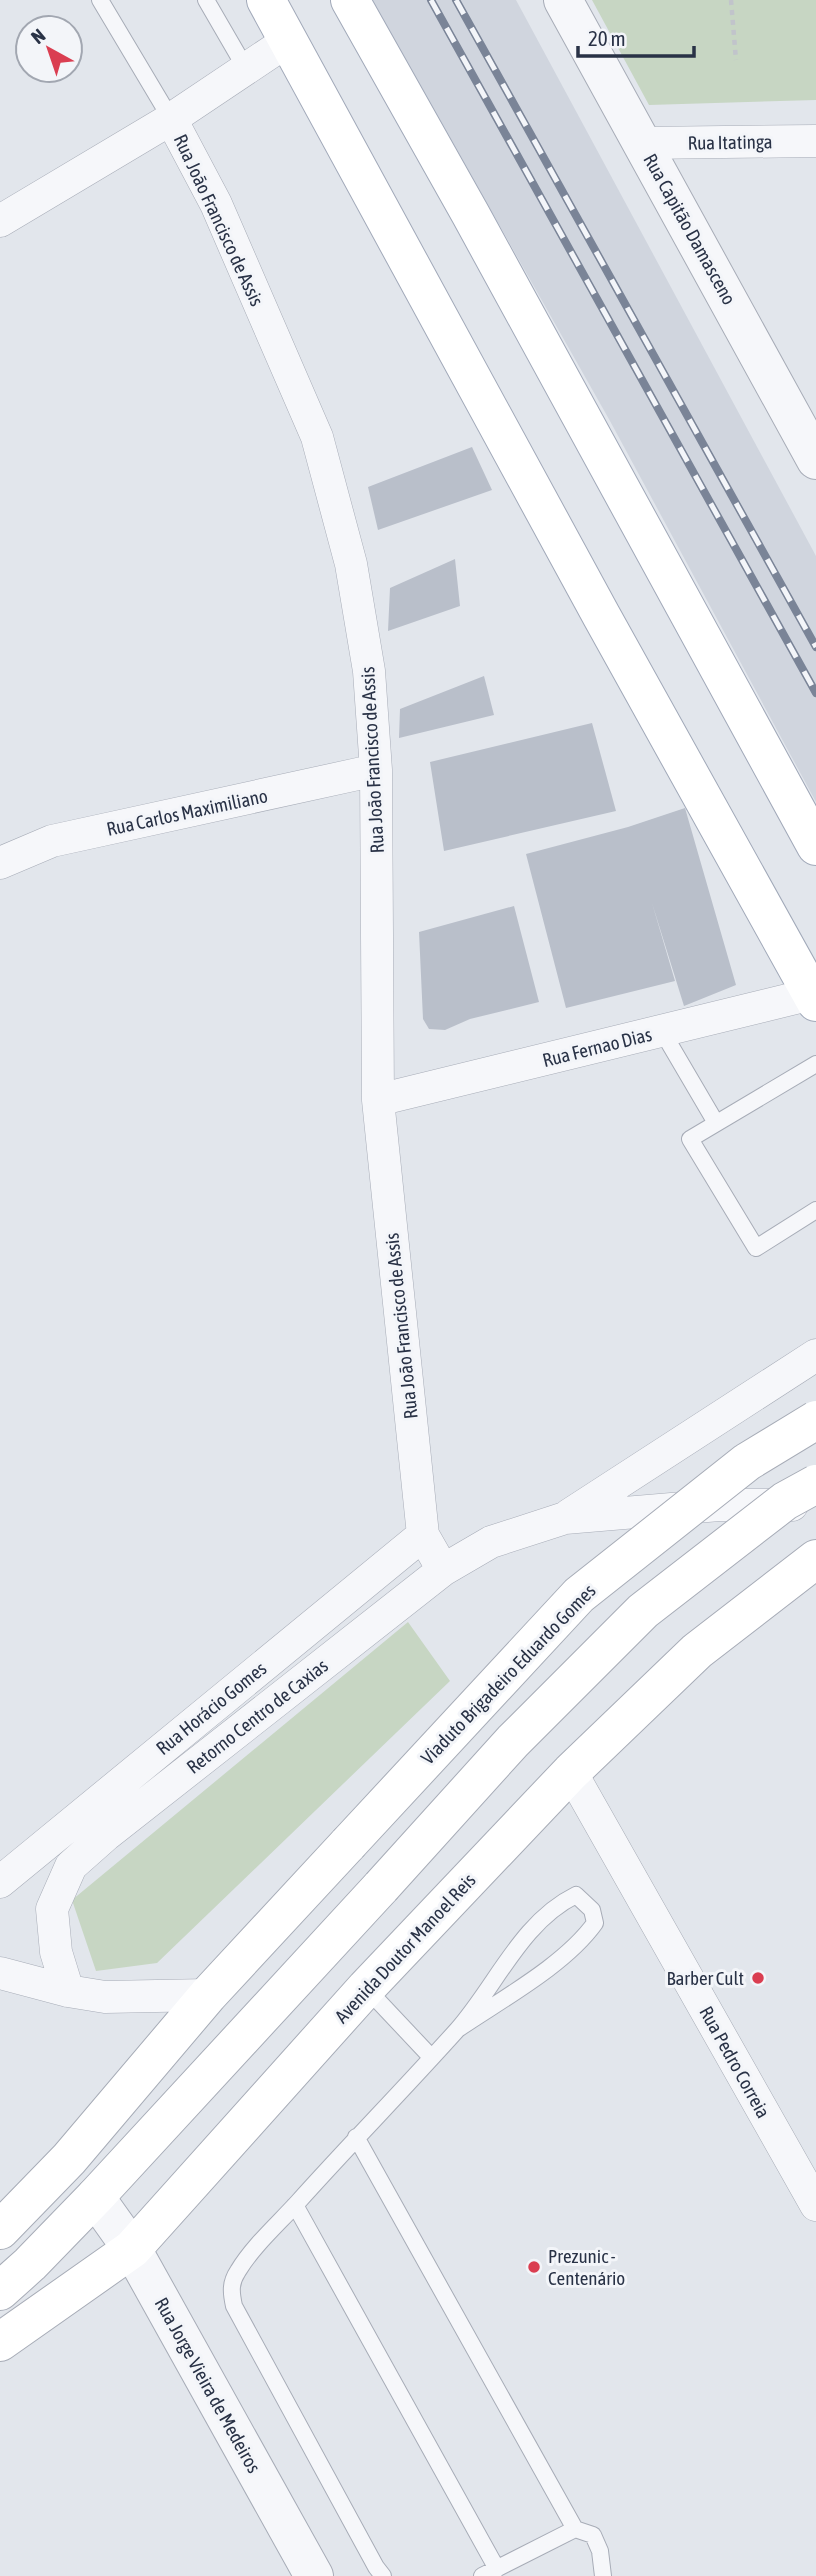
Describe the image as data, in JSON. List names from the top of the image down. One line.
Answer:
{"streets":{"main road":["Viaduto Brigadeiro Eduardo Gomes","Avenida Doutor Manoel Reis"],"street":["Rua Itatinga","Rua Joāo Francisco de Assis","Rua Capitão Damasceno","Rua Carlos Maximiliano","Rua Fernao Dias","Rua Horácio Gomes","Retorno Centro de Caxias","Rua Pedro Correia","Rua Jorge Vieira de Medeiros"]},"crossings":[["Rua Itatinga","Rua Capitão Damasceno"],["Rua Joāo Francisco de Assis","Rua Carlos Maximiliano"],["Rua Joāo Francisco de Assis","Rua Fernao Dias"],["Rua Joāo Francisco de Assis","Rua Horácio Gomes"],["Rua Joāo Francisco de Assis","Retorno Centro de Caxias"],["Avenida Doutor Manoel Reis","Rua Pedro Correia"],["Avenida Doutor Manoel Reis","Rua Jorge Vieira de Medeiros"]],"places":["Barber Cult","Prezunic - Centenário"],"scale_bar":"20 m","north":"top left"}
